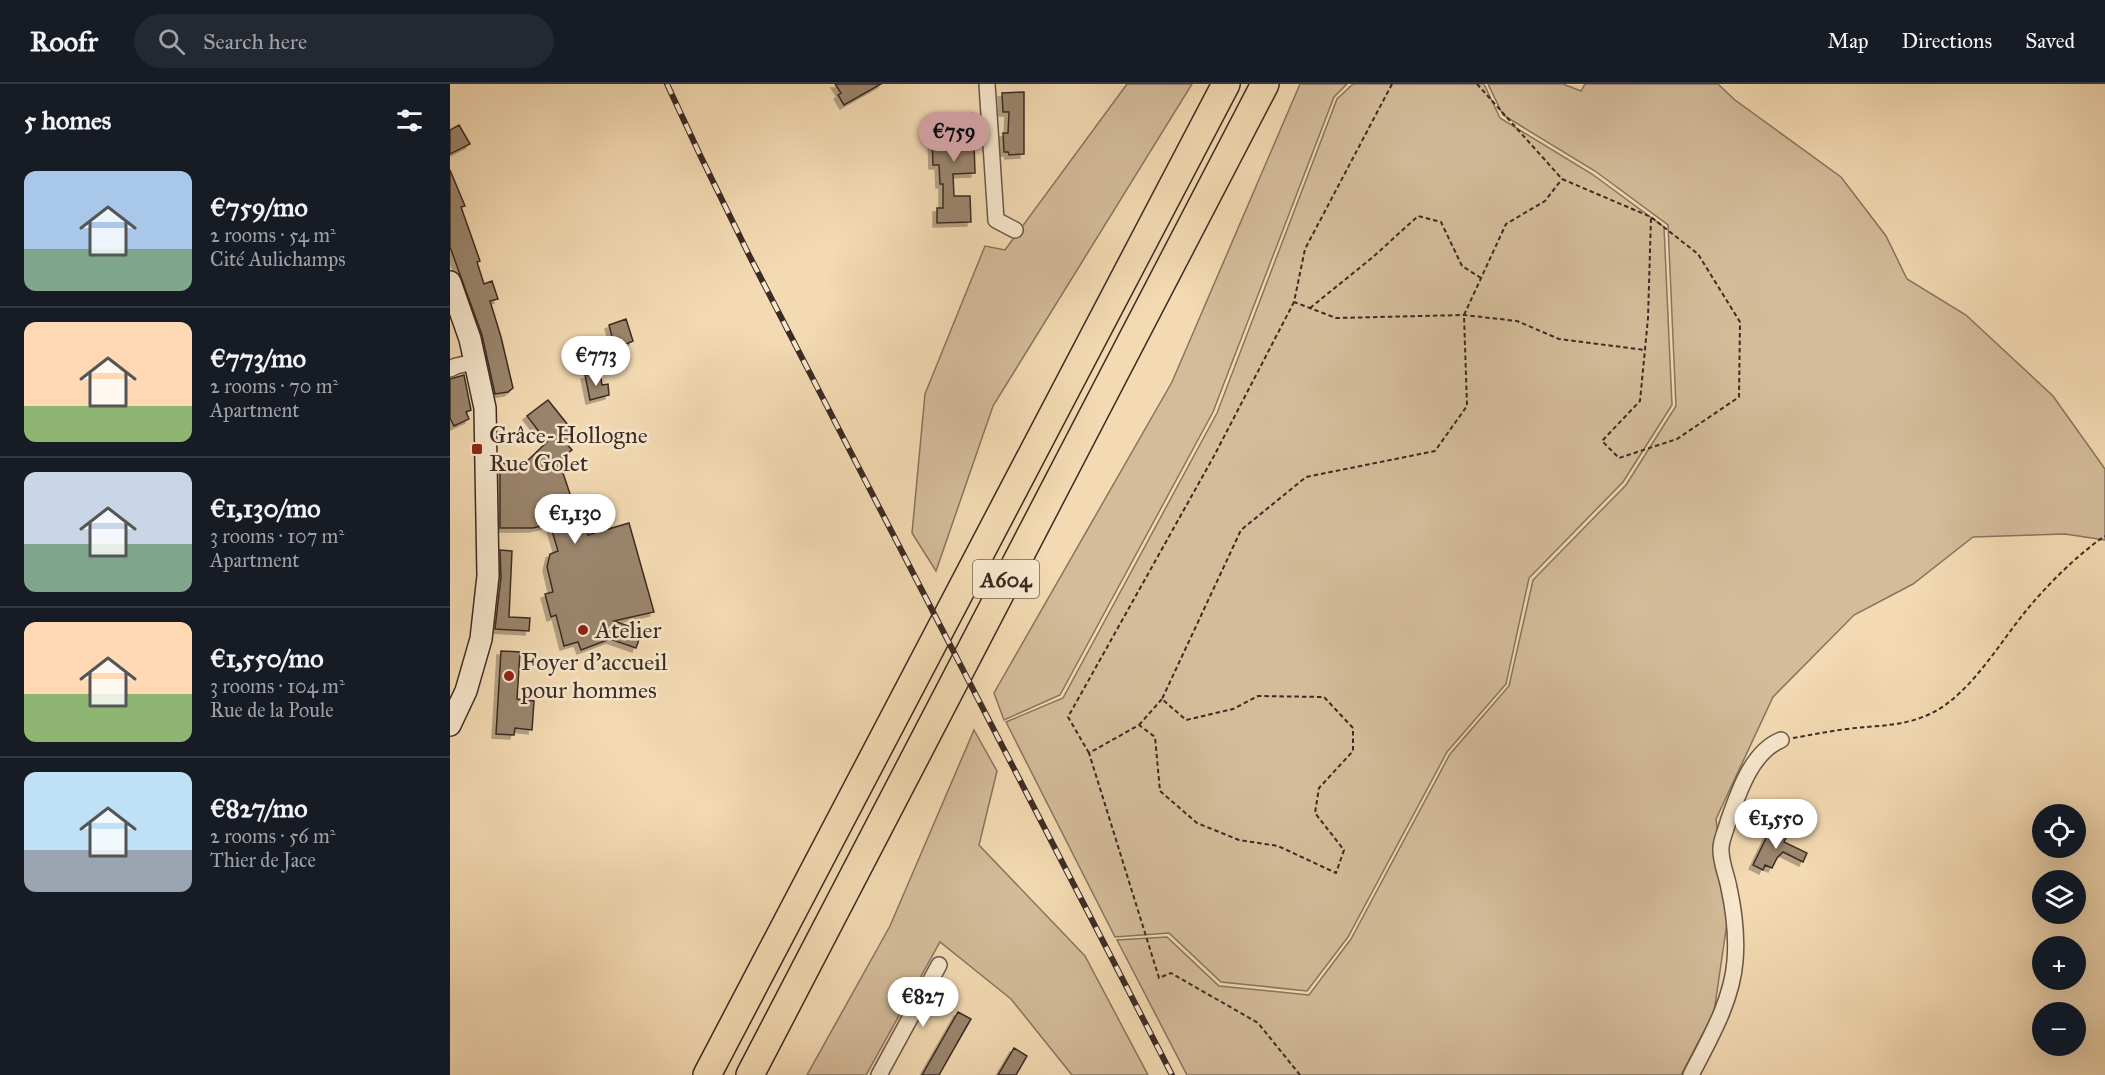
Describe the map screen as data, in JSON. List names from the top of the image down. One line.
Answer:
{"streets":{"highway":["A604"]},"places":{"transit":["Grâce-Hollogne Rue Golet"],"other":["Atelier","Foyer d'accueil pour hommes"]},"page":{"header":"Roofr","search":"Search here","nav":["Map","Directions","Saved"],"heading":"5 homes","price":["€759","€773","€1,130","€1,550","€827"],"list":[{"name":"€759/mo","note":"2 rooms · 54 m² · Cité Aulichamps"},{"name":"€773/mo","note":"2 rooms · 70 m² · Apartment"},{"name":"€1,130/mo","note":"3 rooms · 107 m² · Apartment"},{"name":"€1,550/mo","note":"3 rooms · 104 m² · Rue de la Poule"},{"name":"€827/mo","note":"2 rooms · 56 m² · Thier de Jace"}],"map_buttons":["+","−"]}}
